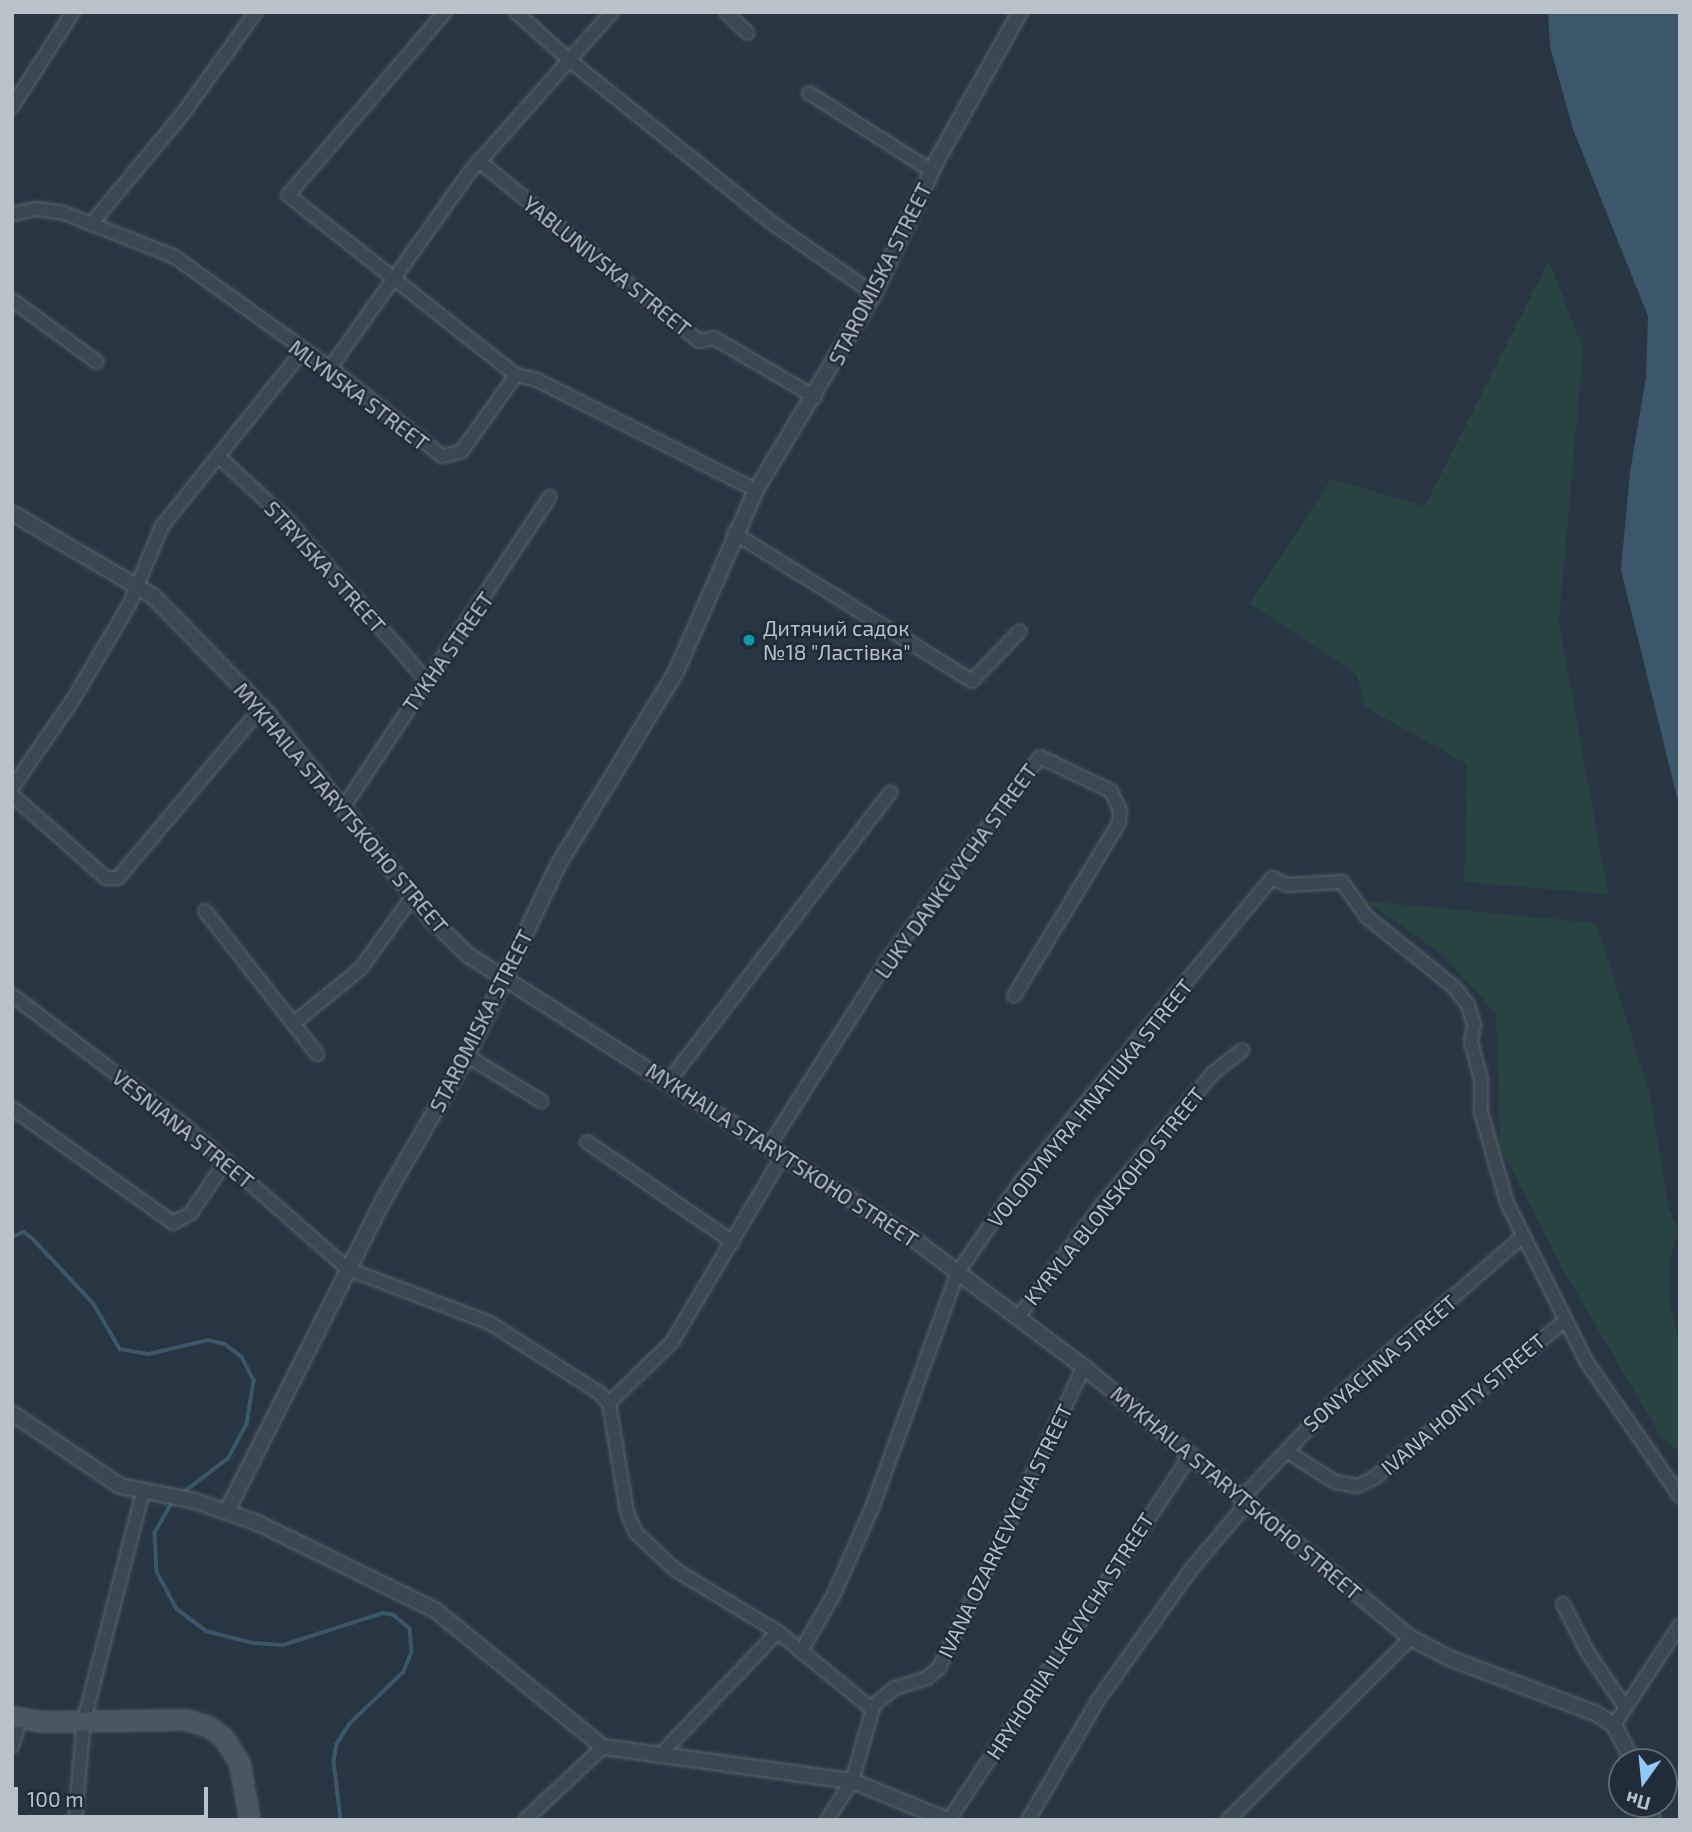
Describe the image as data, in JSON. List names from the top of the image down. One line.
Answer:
{"streets":{"street":["YABLUNIVSKA STREET","STAROMISKA STREET","MLYNSKA STREET","STRYISKA STREET","TYKHA STREET","MYKHAILA STARYTSKOHO STREET","LUKY DANKEVYCHA STREET","VOLODYMYRA HNATIUKA STREET","VESNIANA STREET","KYRYLA BLONSKOHO STREET","SONYACHNA STREET","IVANA HONTY STREET","IVANA OZARKEVYCHA STREET","HRYHORIIA ILKEVYCHA STREET"]},"crossings":[["YABLUNIVSKA STREET","STAROMISKA STREET"],["STAROMISKA STREET","MYKHAILA STARYTSKOHO STREET"],["STAROMISKA STREET","VESNIANA STREET"],["STRYISKA STREET","TYKHA STREET"],["TYKHA STREET","MYKHAILA STARYTSKOHO STREET"],["MYKHAILA STARYTSKOHO STREET","LUKY DANKEVYCHA STREET"],["MYKHAILA STARYTSKOHO STREET","VOLODYMYRA HNATIUKA STREET"],["MYKHAILA STARYTSKOHO STREET","KYRYLA BLONSKOHO STREET"],["MYKHAILA STARYTSKOHO STREET","SONYACHNA STREET"],["MYKHAILA STARYTSKOHO STREET","IVANA OZARKEVYCHA STREET"],["MYKHAILA STARYTSKOHO STREET","HRYHORIIA ILKEVYCHA STREET"],["VOLODYMYRA HNATIUKA STREET","SONYACHNA STREET"],["SONYACHNA STREET","IVANA HONTY STREET"]],"places":["Дитячий садок №18 \"Ластівка\""],"scale_bar":"100 m","north":"bottom"}
